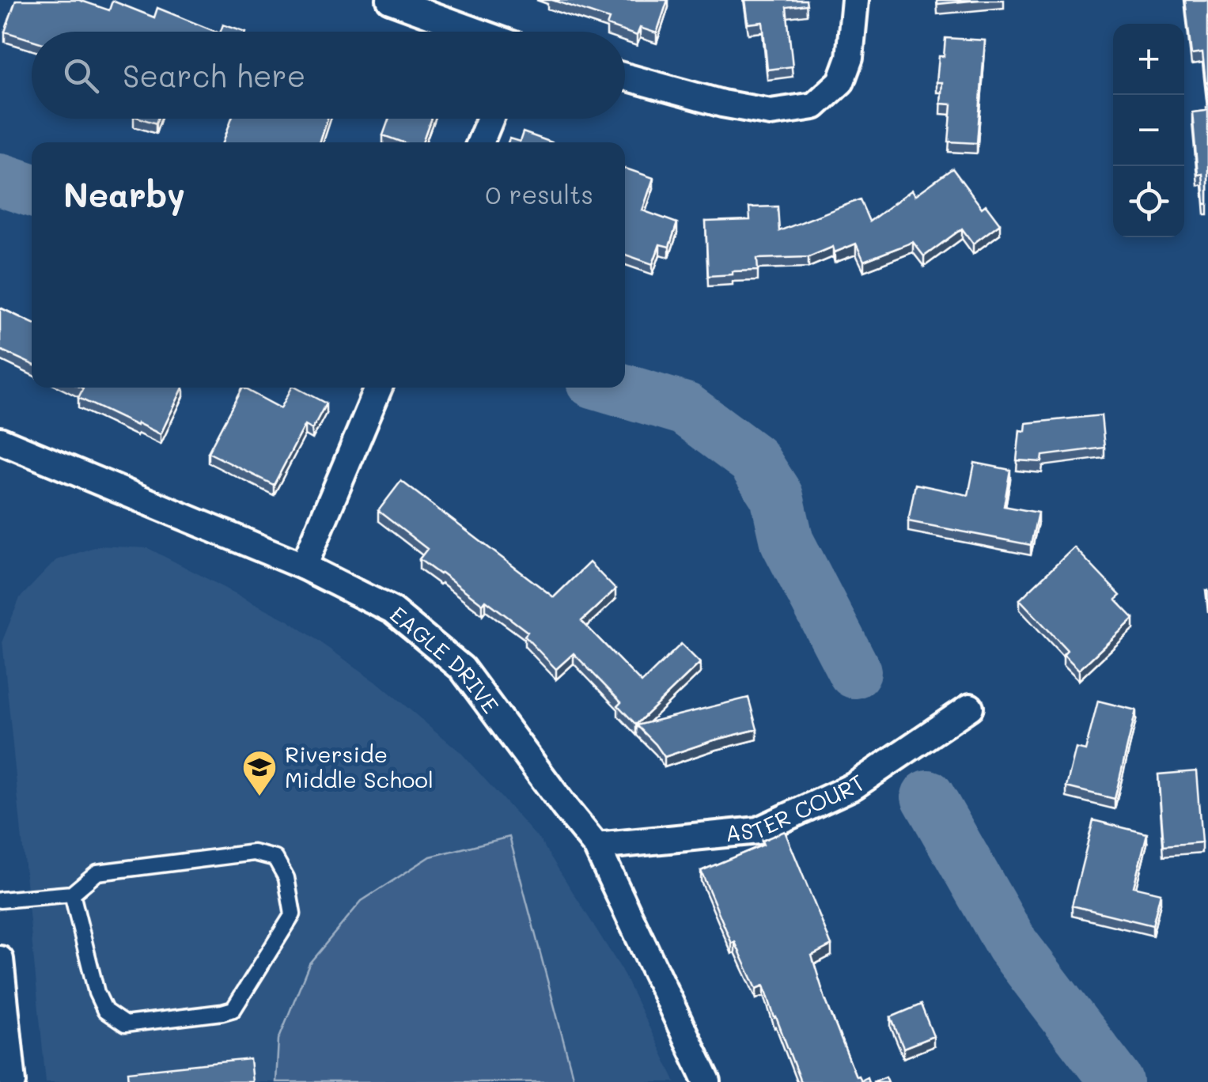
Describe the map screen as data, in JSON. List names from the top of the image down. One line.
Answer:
{"streets":{"street":["EAGLE DRIVE","ASTER COURT"]},"crossings":[["EAGLE DRIVE","ASTER COURT"]],"places":{"school or university":["Riverside Middle School"]},"page":{"map_buttons":["+","−"],"search":"Search here","heading":["Nearby","0 results"]}}
